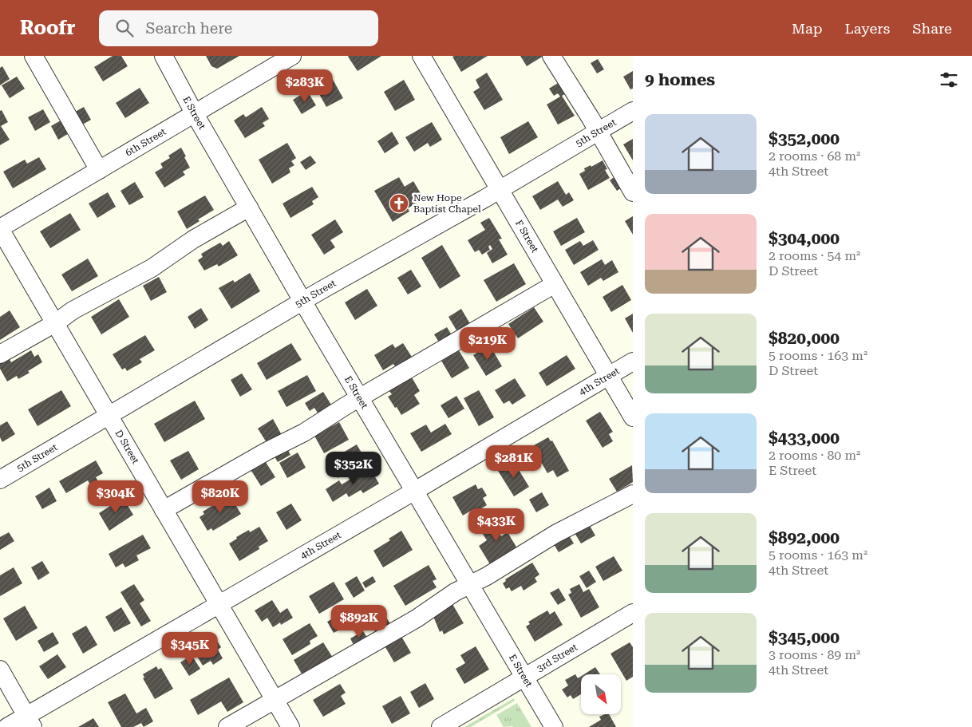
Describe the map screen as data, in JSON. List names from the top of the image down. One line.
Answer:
{"streets":{"street":["E Street","5th Street","6th Street","F Street","4th Street","D Street","3rd Street"]},"crossings":[["E Street","5th Street"],["E Street","6th Street"],["E Street","4th Street"],["E Street","3rd Street"],["5th Street","F Street"],["5th Street","D Street"],["6th Street","D Street"],["F Street","4th Street"],["4th Street","D Street"]],"places":{"church":["New Hope Baptist Chapel"]},"north":"bottom right","page":{"header":"Roofr","search":"Search here","nav":["Map","Layers","Share"],"heading":"9 homes","price":["$283K","$219K","$281K","$352K","$304K","$820K","$433K","$892K","$345K"],"list":[{"name":"$352,000","note":"2 rooms · 68 m² · 4th Street"},{"name":"$304,000","note":"2 rooms · 54 m² · D Street"},{"name":"$820,000","note":"5 rooms · 163 m² · D Street"},{"name":"$433,000","note":"2 rooms · 80 m² · E Street"},{"name":"$892,000","note":"5 rooms · 163 m² · 4th Street"},{"name":"$345,000","note":"3 rooms · 89 m² · 4th Street"}]}}
